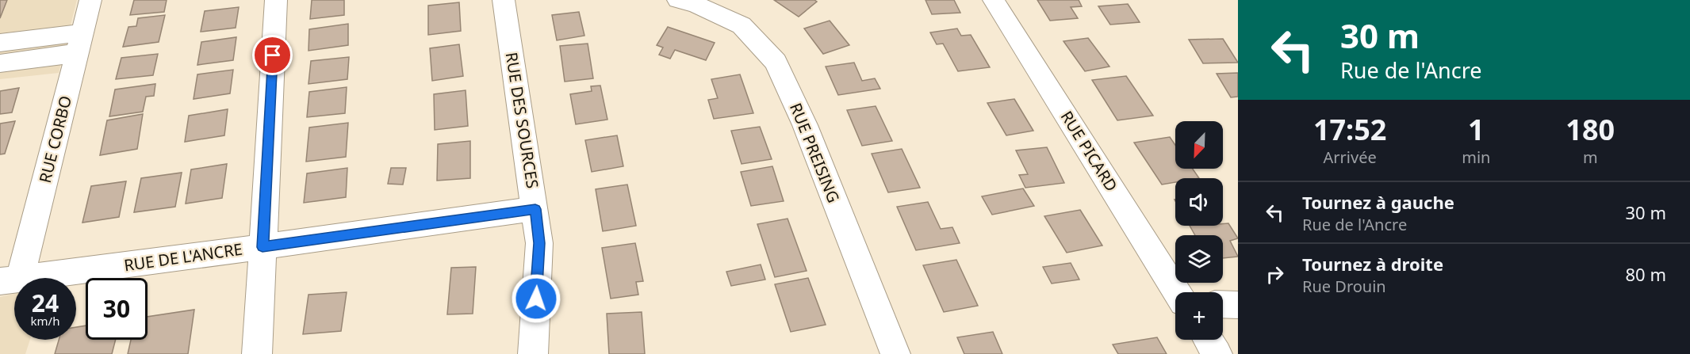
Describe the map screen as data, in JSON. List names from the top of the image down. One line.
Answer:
{"streets":{"street":["RUE DES SOURCES","RUE CORBO","RUE PICARD","RUE PREISING","RUE DE L'ANCRE"]},"crossings":[["RUE DES SOURCES","RUE DE L'ANCRE"],["RUE CORBO","RUE DE L'ANCRE"]],"north":"bottom left","page":{"turn":["30 m","Rue de l'Ancre"],"eta":["17:52","Arrivée","1","min","180","m"],"map_buttons":"+","list":[{"name":"Tournez à gauche","note":"Rue de l'Ancre","value":"30 m"},{"name":"Tournez à droite","note":"Rue Drouin","value":"80 m"}],"speed":"24 km/h","limit":"30"}}
